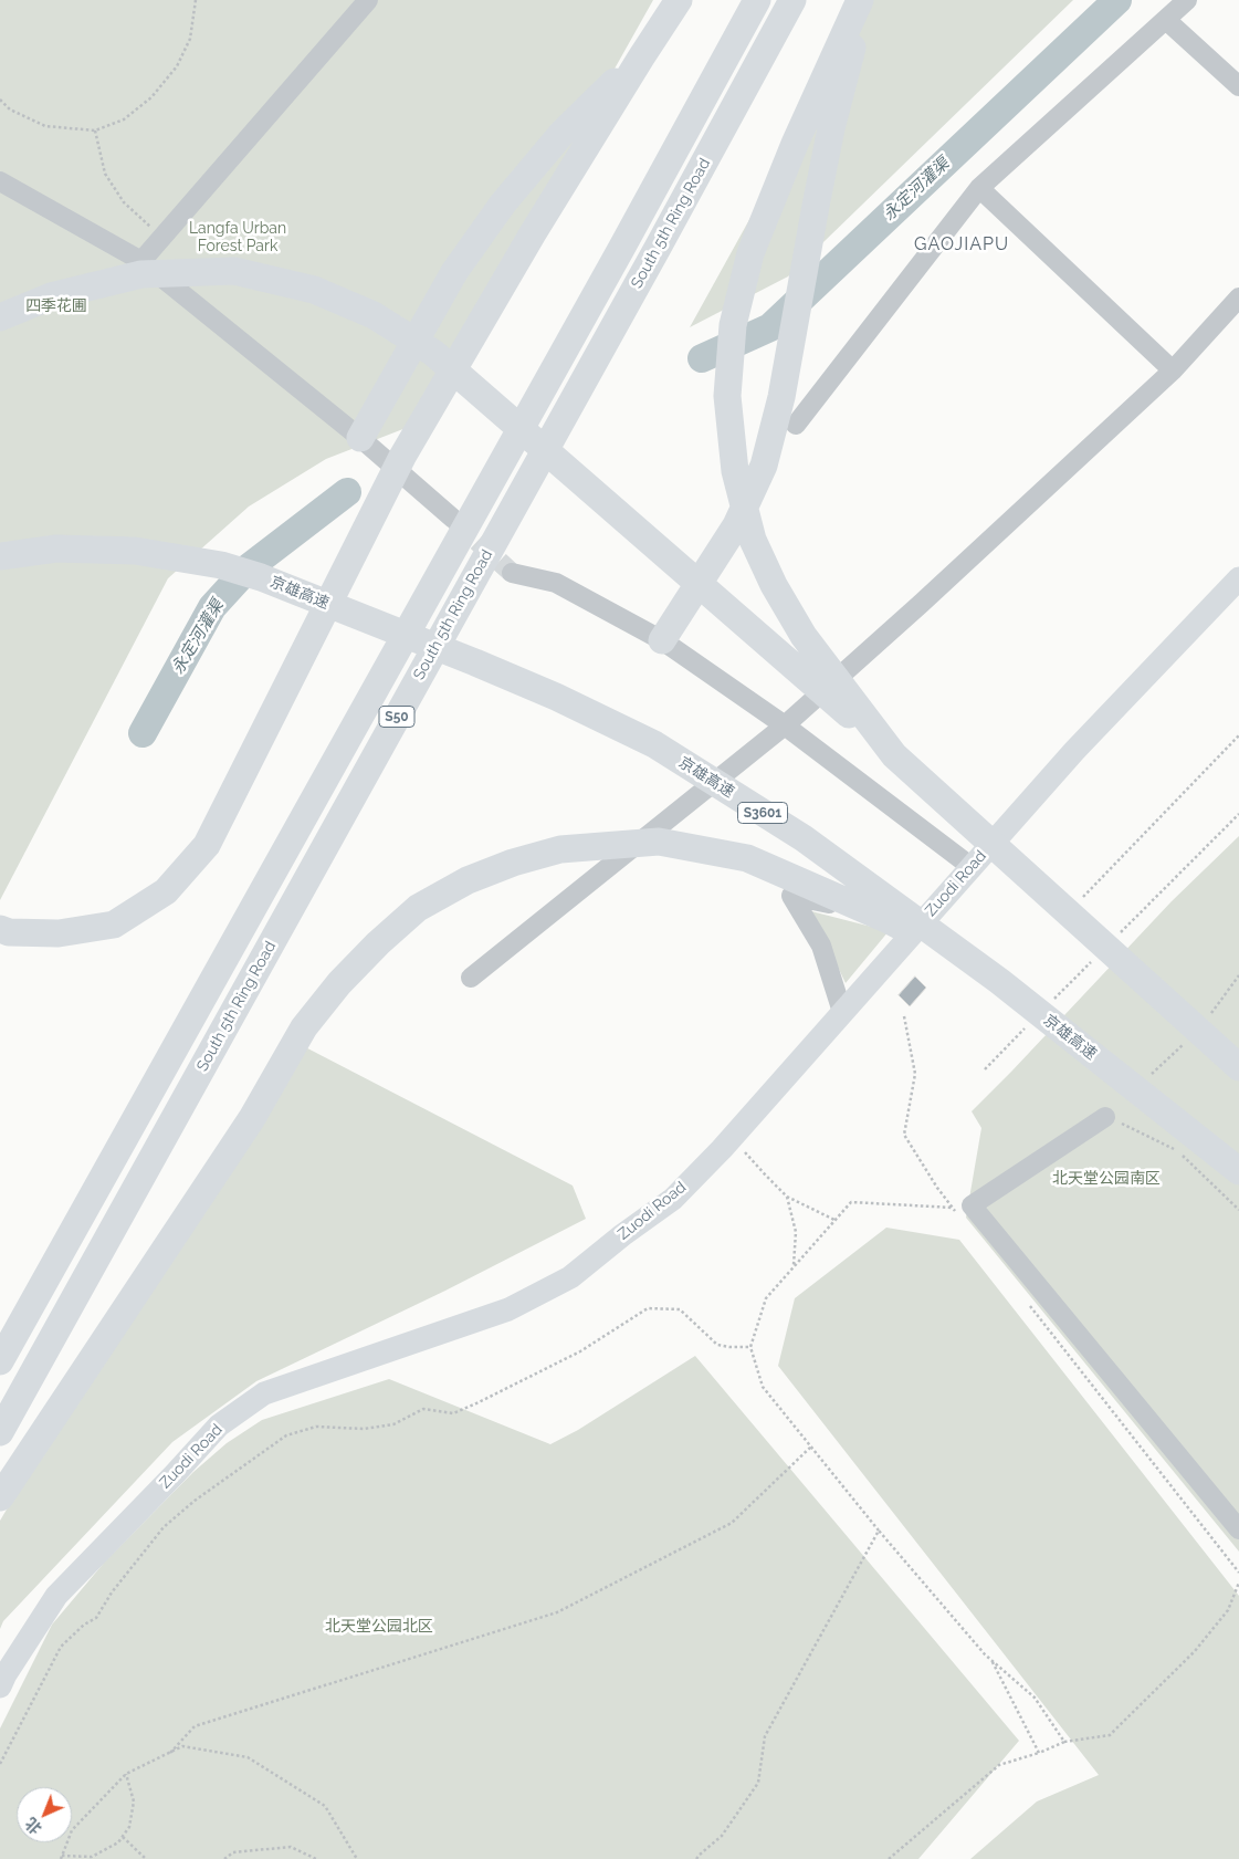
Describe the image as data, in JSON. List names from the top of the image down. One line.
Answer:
{"streets":{"highway":["South 5th Ring Road","京雄高速","S50","S3601"],"main road":["Zuodi Road"]},"districts":["GAOJIAPU"],"water":["永定河灌渠"],"parks":["Langfa Urban Forest Park","四季花圃","北天堂公园南区","北天堂公园北区"],"north":"bottom left"}
